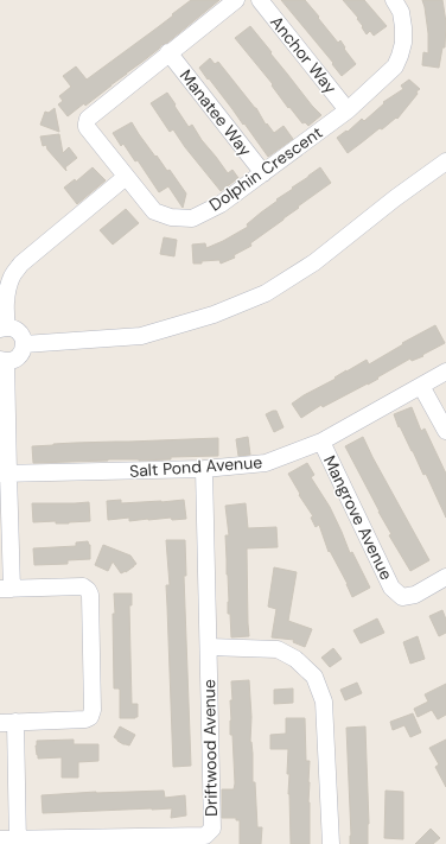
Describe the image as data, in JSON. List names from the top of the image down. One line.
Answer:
{"streets":{"street":["Anchor Way","Manatee Way","Dolphin Crescent","Salt Pond Avenue","Mangrove Avenue","Driftwood Avenue"]},"crossings":[["Anchor Way","Dolphin Crescent"],["Manatee Way","Dolphin Crescent"],["Salt Pond Avenue","Mangrove Avenue"],["Salt Pond Avenue","Driftwood Avenue"]]}
